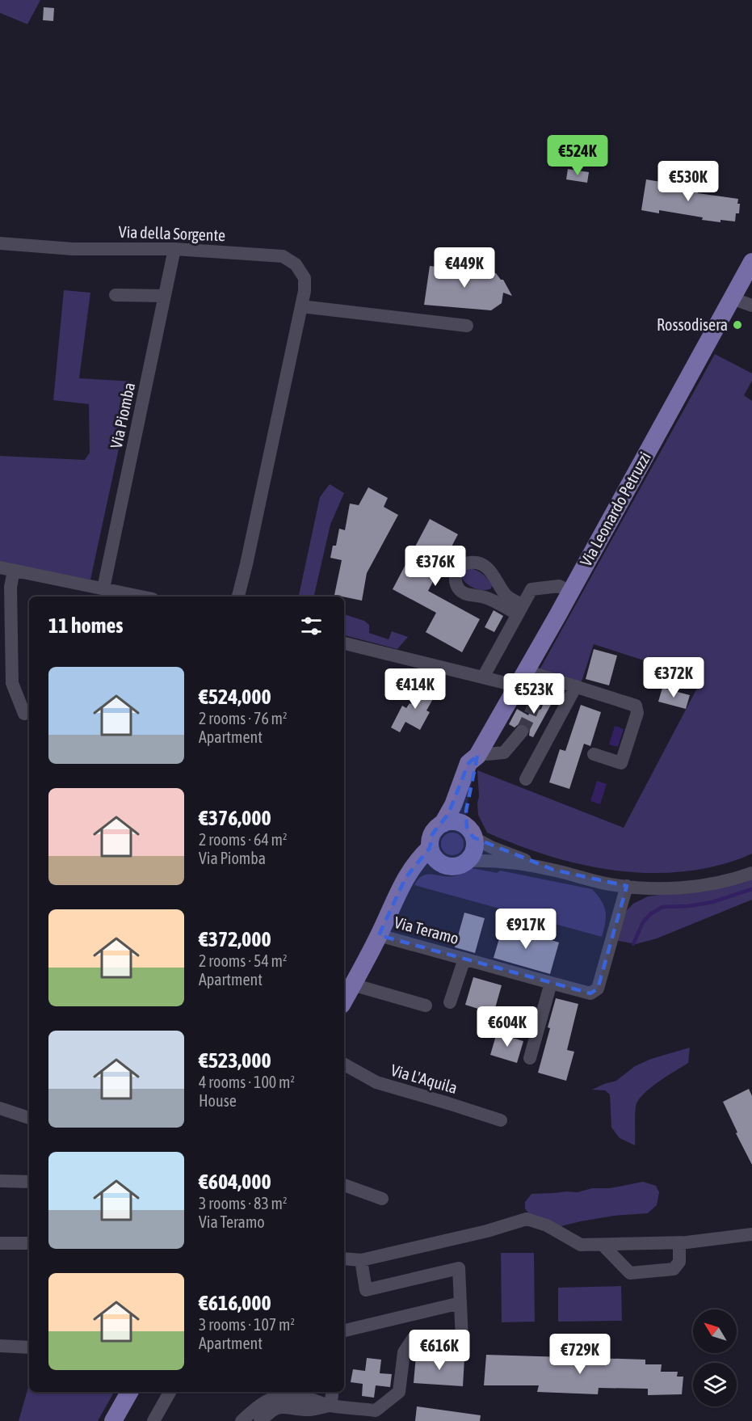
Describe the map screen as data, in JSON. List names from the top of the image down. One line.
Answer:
{"streets":{"main road":["Via Leonardo Petruzzi"],"street":["Via della Sorgente","Via Piomba","Via Teramo","Via L'Aquila"]},"crossings":[["Via della Sorgente","Via Piomba"]],"places":["Rossodisera"],"north":"top left","page":{"price":["€524K","€530K","€449K","€376K","€372K","€414K","€523K","€917K","€604K","€616K","€729K"],"heading":"11 homes","list":[{"name":"€524,000","note":"2 rooms · 76 m² · Apartment"},{"name":"€376,000","note":"2 rooms · 64 m² · Via Piomba"},{"name":"€372,000","note":"2 rooms · 54 m² · Apartment"},{"name":"€523,000","note":"4 rooms · 100 m² · House"},{"name":"€604,000","note":"3 rooms · 83 m² · Via Teramo"},{"name":"€616,000","note":"3 rooms · 107 m² · Apartment"}]}}
